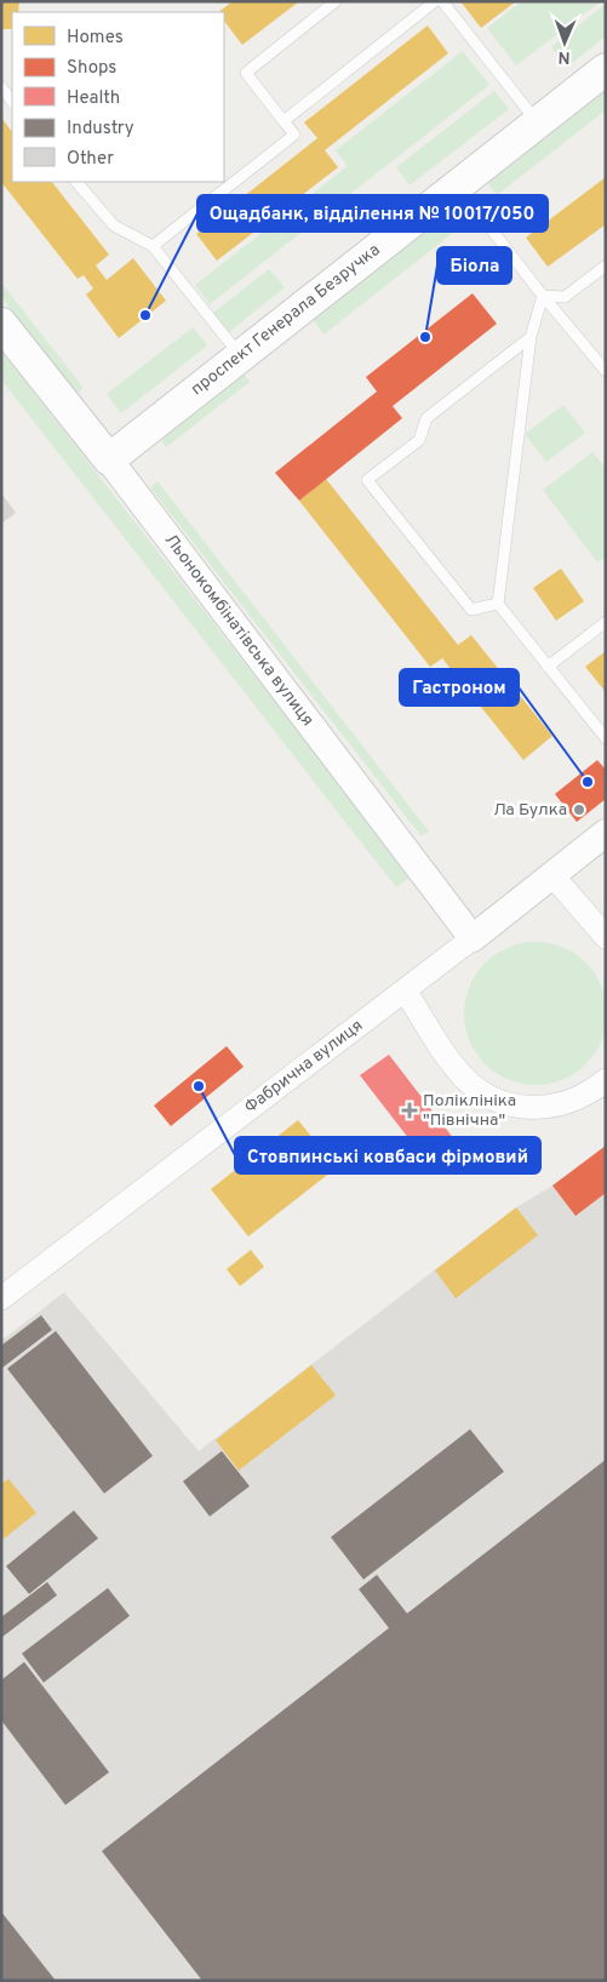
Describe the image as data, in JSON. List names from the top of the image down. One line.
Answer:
{"streets":{"main road":["проспект Генерала Безручка","Льонокомбінатівська вулиця"],"street":["Фабрична вулиця"]},"crossings":[["проспект Генерала Безручка","Льонокомбінатівська вулиця"],["Льонокомбінатівська вулиця","Фабрична вулиця"]],"places":{"other":["Ощадбанк, відділення № 10017/050","Біола","Гастроном","Ла Булка","Стовпинські ковбаси фірмовий"],"health":["Поліклініка \"Північна\""]},"legend":["Homes","Shops","Health","Industry","Other"],"north":"bottom"}
